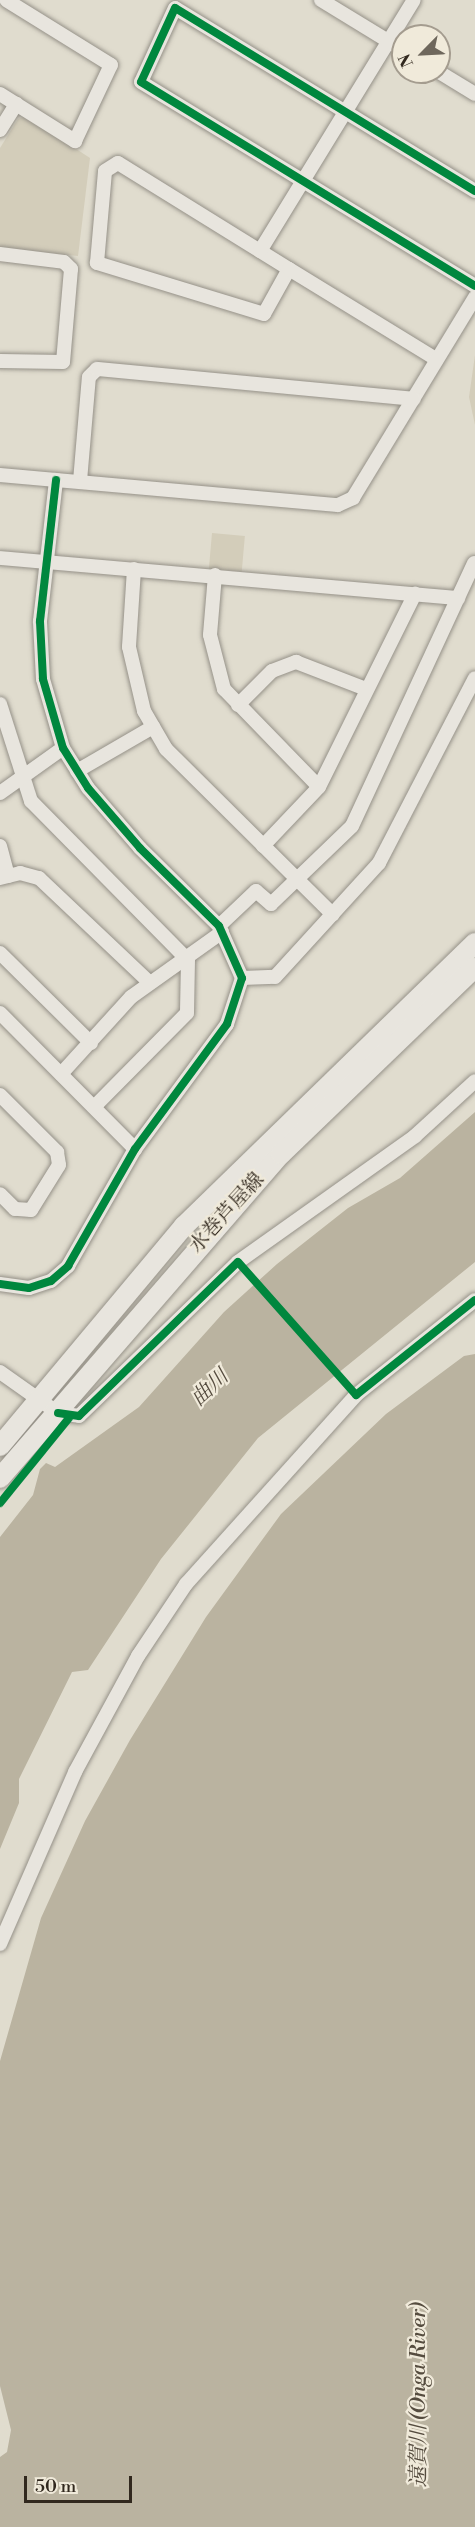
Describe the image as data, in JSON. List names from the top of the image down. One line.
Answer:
{"streets":{"main road":["水巻芦屋線"]},"water":["曲川","遠賀川 (Onga River)"],"scale_bar":"50 m","north":"bottom left"}
